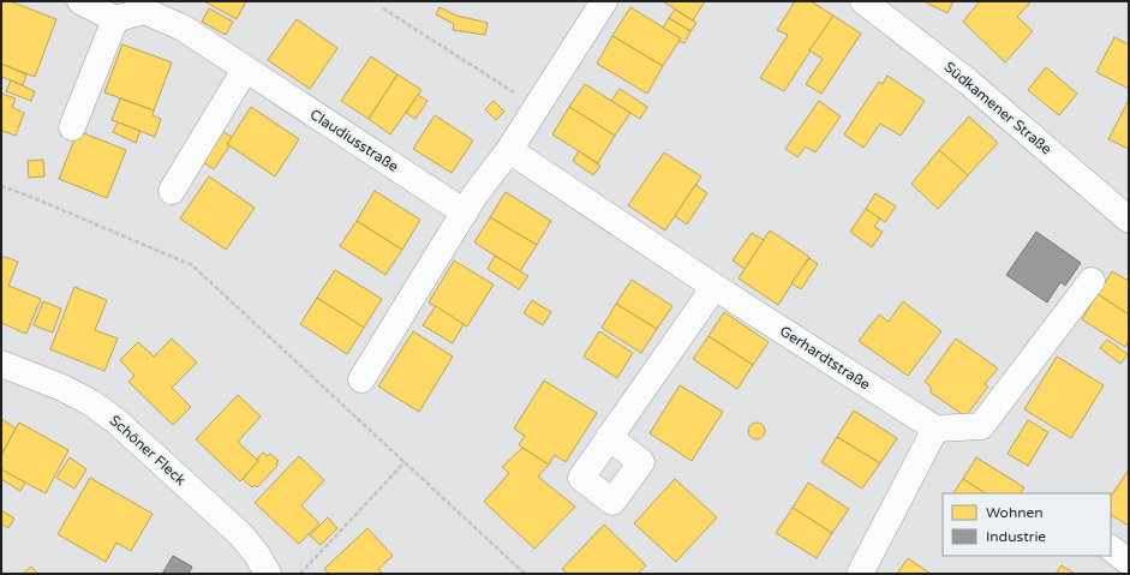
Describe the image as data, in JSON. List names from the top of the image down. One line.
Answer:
{"streets":{"street":["Südkamener Straße","Claudiusstraße","Gerhardtstraße","Schöner Fleck"]},"legend":["Wohnen","Industrie"]}
